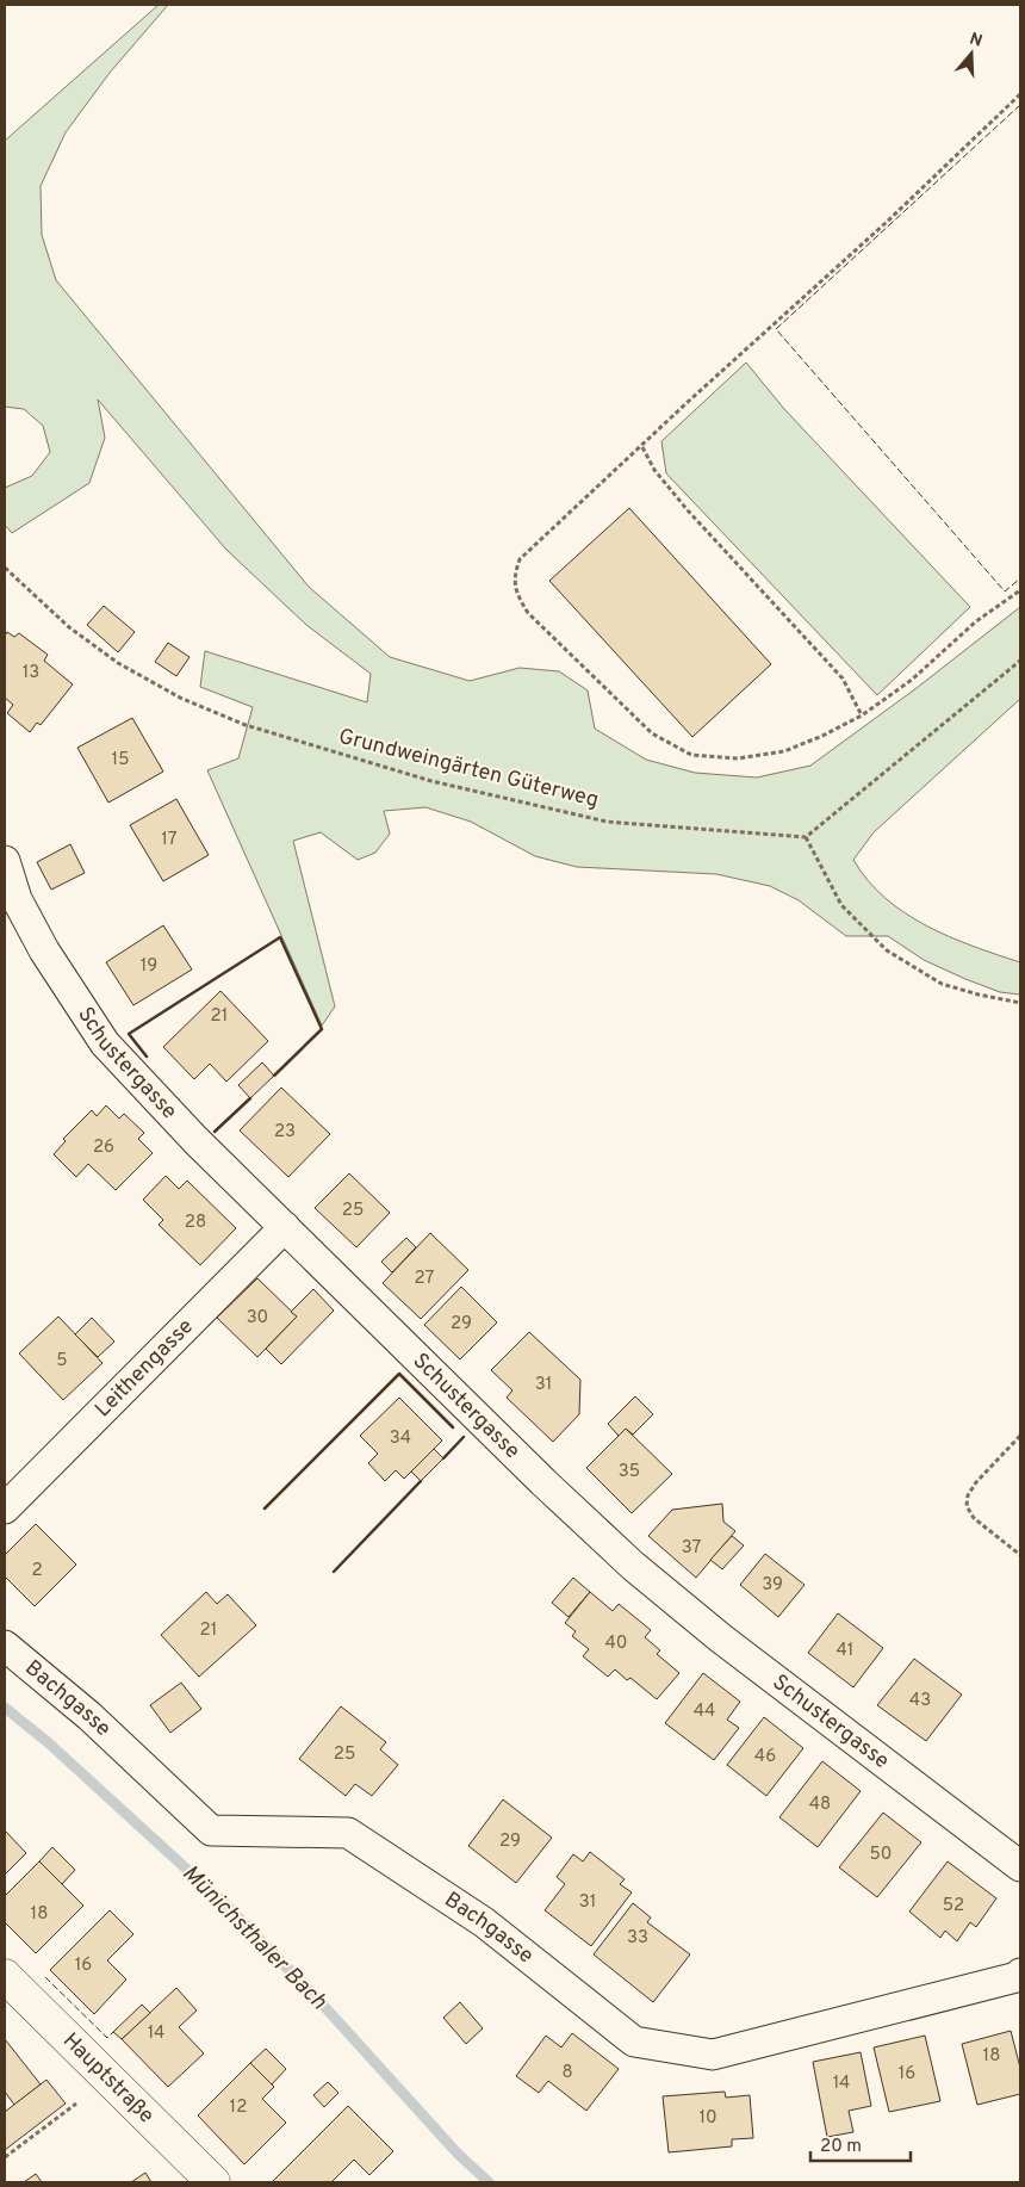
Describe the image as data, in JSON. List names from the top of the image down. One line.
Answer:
{"streets":{"street":["Schustergasse","Leithengasse","Bachgasse","Hauptstraße"],"path":["Grundweingärten Güterweg"]},"crossings":[["Schustergasse","Leithengasse"]],"water":["Münichsthaler Bach"],"house_numbers":["13","15","17","19","21","23","26","25","28","27","30","29","5","31","34","35","37","2","39","21","40","41","43","44","25","46","48","29","50","31","52","18","33","16","14","18","8","16","14","12","10"],"scale_bar":"20 m","north":"top"}
